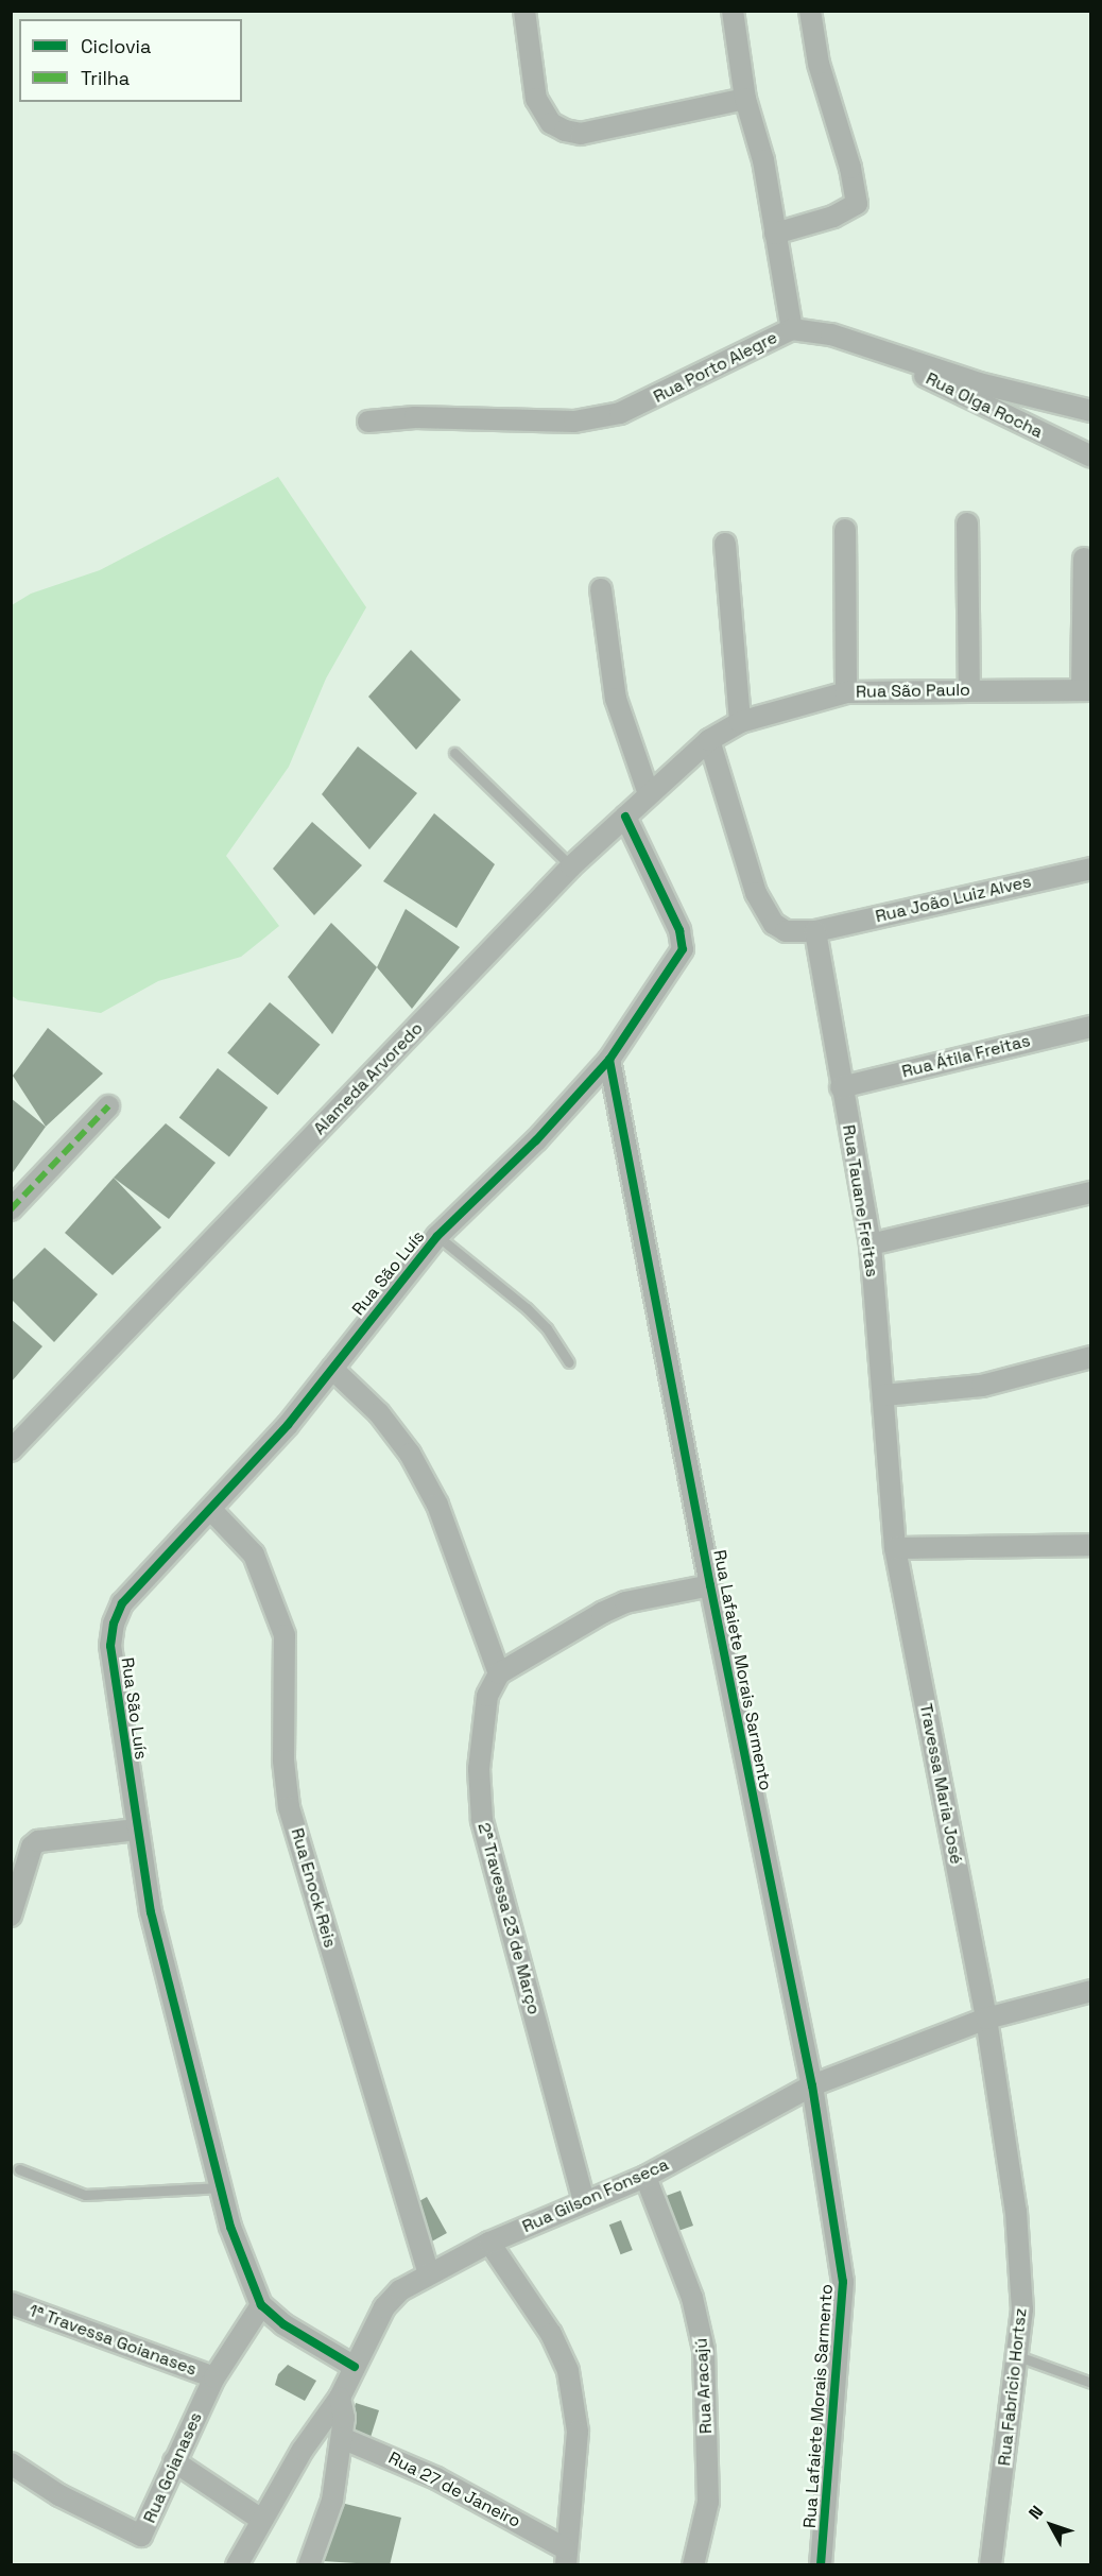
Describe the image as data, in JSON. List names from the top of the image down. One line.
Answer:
{"streets":{"street":["Rua Porto Alegre","Rua Olga Rocha","Rua São Paulo","Rua João Luiz Alves","Rua Átila Freitas","Alameda Arvoredo","Rua Tauane Freitas","Rua São Luís","Rua Lafaiete Morais Sarmento","Travessa Maria José","Rua Enock Reis","2ª Travessa 23 de Março","Rua Gilson Fonseca","1ª Travessa Goianases","Rua Aracajú","Rua Fabricio Hortsz","Rua Goianases","Rua 27 de Janeiro"]},"crossings":[["Rua Porto Alegre","Rua Olga Rocha"],["Rua São Paulo","Alameda Arvoredo"],["Rua João Luiz Alves","Alameda Arvoredo"],["Rua João Luiz Alves","Rua Tauane Freitas"],["Rua Átila Freitas","Rua Tauane Freitas"],["Rua Tauane Freitas","Travessa Maria José"],["Rua São Luís","Rua Lafaiete Morais Sarmento"],["Rua São Luís","Rua Enock Reis"],["Rua São Luís","Rua Gilson Fonseca"],["Rua São Luís","Rua Goianases"],["Rua Lafaiete Morais Sarmento","Rua Gilson Fonseca"],["Travessa Maria José","Rua Gilson Fonseca"],["Travessa Maria José","Rua Fabricio Hortsz"],["Rua Enock Reis","Rua Gilson Fonseca"],["2ª Travessa 23 de Março","Rua Gilson Fonseca"],["Rua Gilson Fonseca","Rua Aracajú"],["Rua Gilson Fonseca","Rua Fabricio Hortsz"],["1ª Travessa Goianases","Rua Goianases"]],"legend":["Ciclovia","Trilha"],"north":"top left"}
